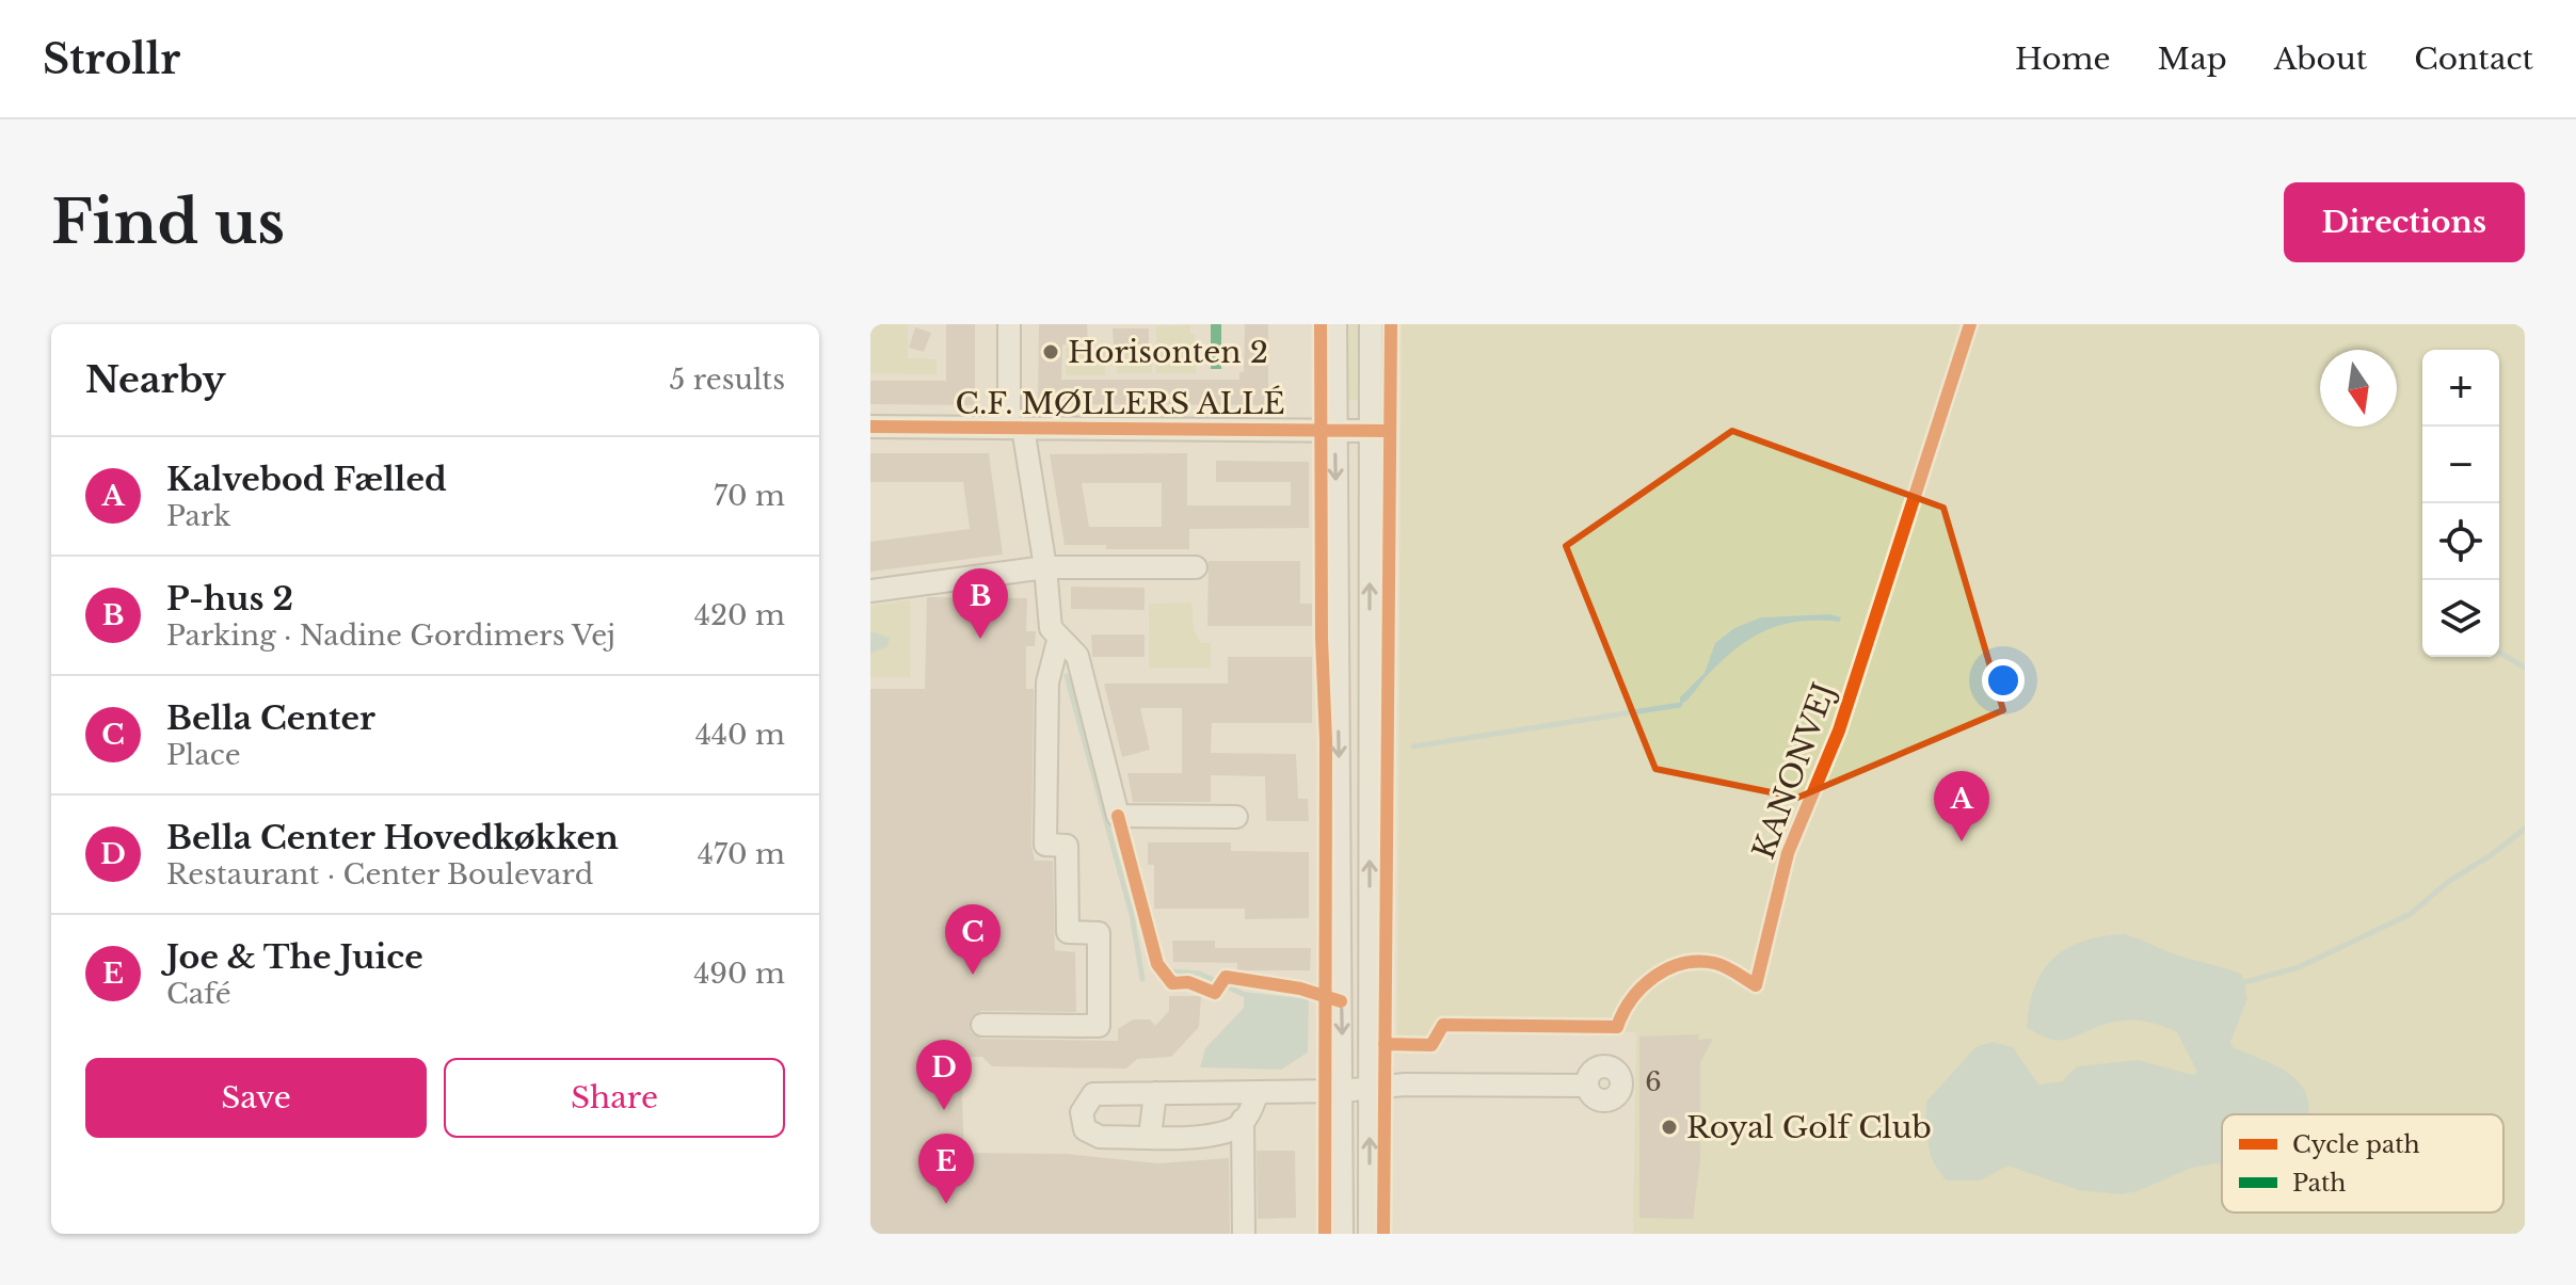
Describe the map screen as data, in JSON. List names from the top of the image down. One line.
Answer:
{"streets":{"street":["C.F. MØLLERS ALLÉ"],"cycle path":["KANONVEJ"]},"places":["Horisonten 2","Royal Golf Club"],"house_numbers":["6"],"legend":["Cycle path","Path"],"north":"bottom","page":{"header":"Strollr","nav":["Home","Map","About","Contact"],"buttons":["Directions",["Save","Share"]],"title":"Find us","heading":["Nearby","5 results"],"map_buttons":["+","−"],"list":[{"mark":"A","name":"Kalvebod Fælled","note":"Park","value":"70 m"},{"mark":"B","name":"P-hus 2","note":"Parking · Nadine Gordimers Vej","value":"420 m"},{"mark":"C","name":"Bella Center","note":"Place","value":"440 m"},{"mark":"D","name":"Bella Center Hovedkøkken","note":"Restaurant · Center Boulevard","value":"470 m"},{"mark":"E","name":"Joe & The Juice","note":"Café","value":"490 m"}],"pins":["B","A","C","D","E"]}}
